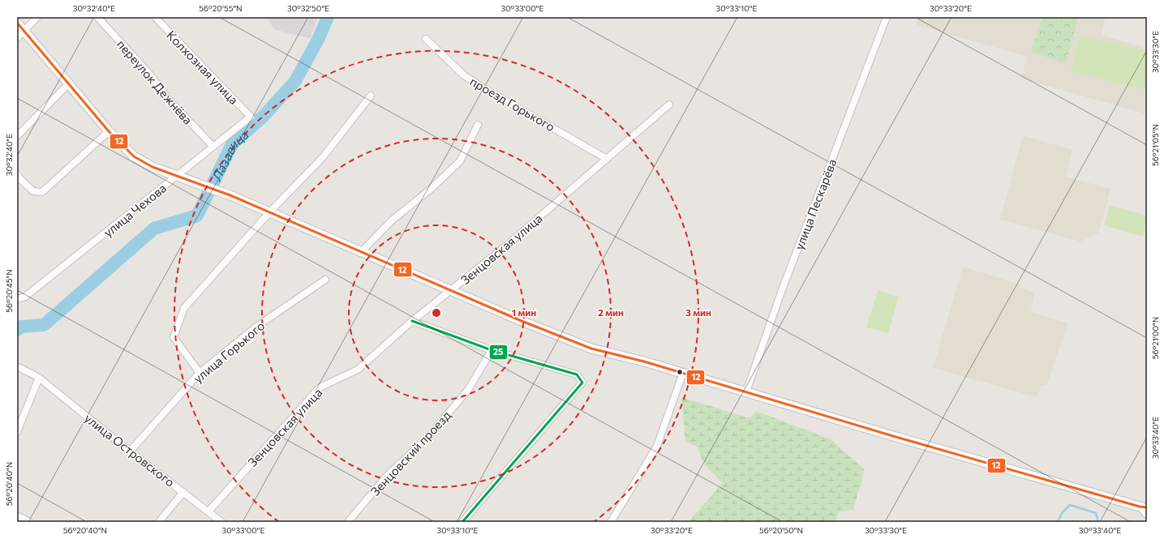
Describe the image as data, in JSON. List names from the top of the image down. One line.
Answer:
{"streets":{"street":["Колхозная улица","переулок Дежнёва","проезд Горького","улица Пескарёва","улица Чехова","Зенцовская улица","улица Горького","улица Островского","Зенцовский проезд"]},"crossings":[["Колхозная улица","улица Чехова"],["переулок Дежнёва","улица Чехова"],["проезд Горького","Зенцовская улица"],["Зенцовская улица","улица Островского"],["улица Горького","улица Островского"]],"water":["Лазавица"],"lines":["transit line 12","transit line 25"],"coordinates":["30°32'40\"E","56°20'55\"N","30°32'50\"E","30°33'00\"E","30°33'10\"E","30°33'20\"E","30°33'30\"E","56°21'05\"N","56°20'45\"N","56°21'00\"N","30°33'40\"E","56°20'40\"N","56°20'50\"N"],"rings":["1 мин","2 мин","3 мин"]}
